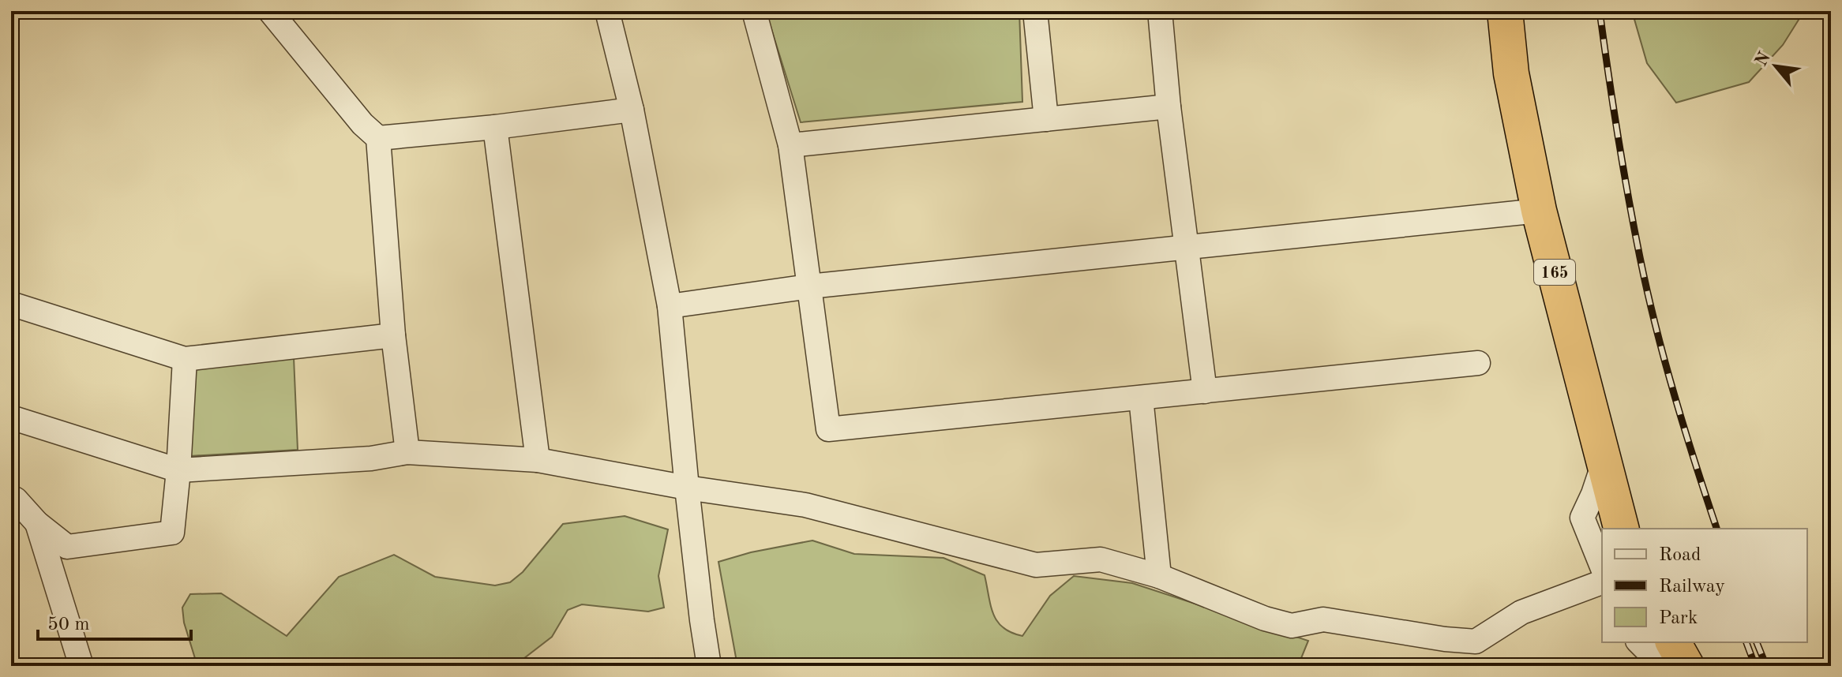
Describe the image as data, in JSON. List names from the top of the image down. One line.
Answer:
{"streets":{"highway":["165"]},"legend":["Road","Railway","Park"],"scale_bar":"50 m","north":"top left"}
